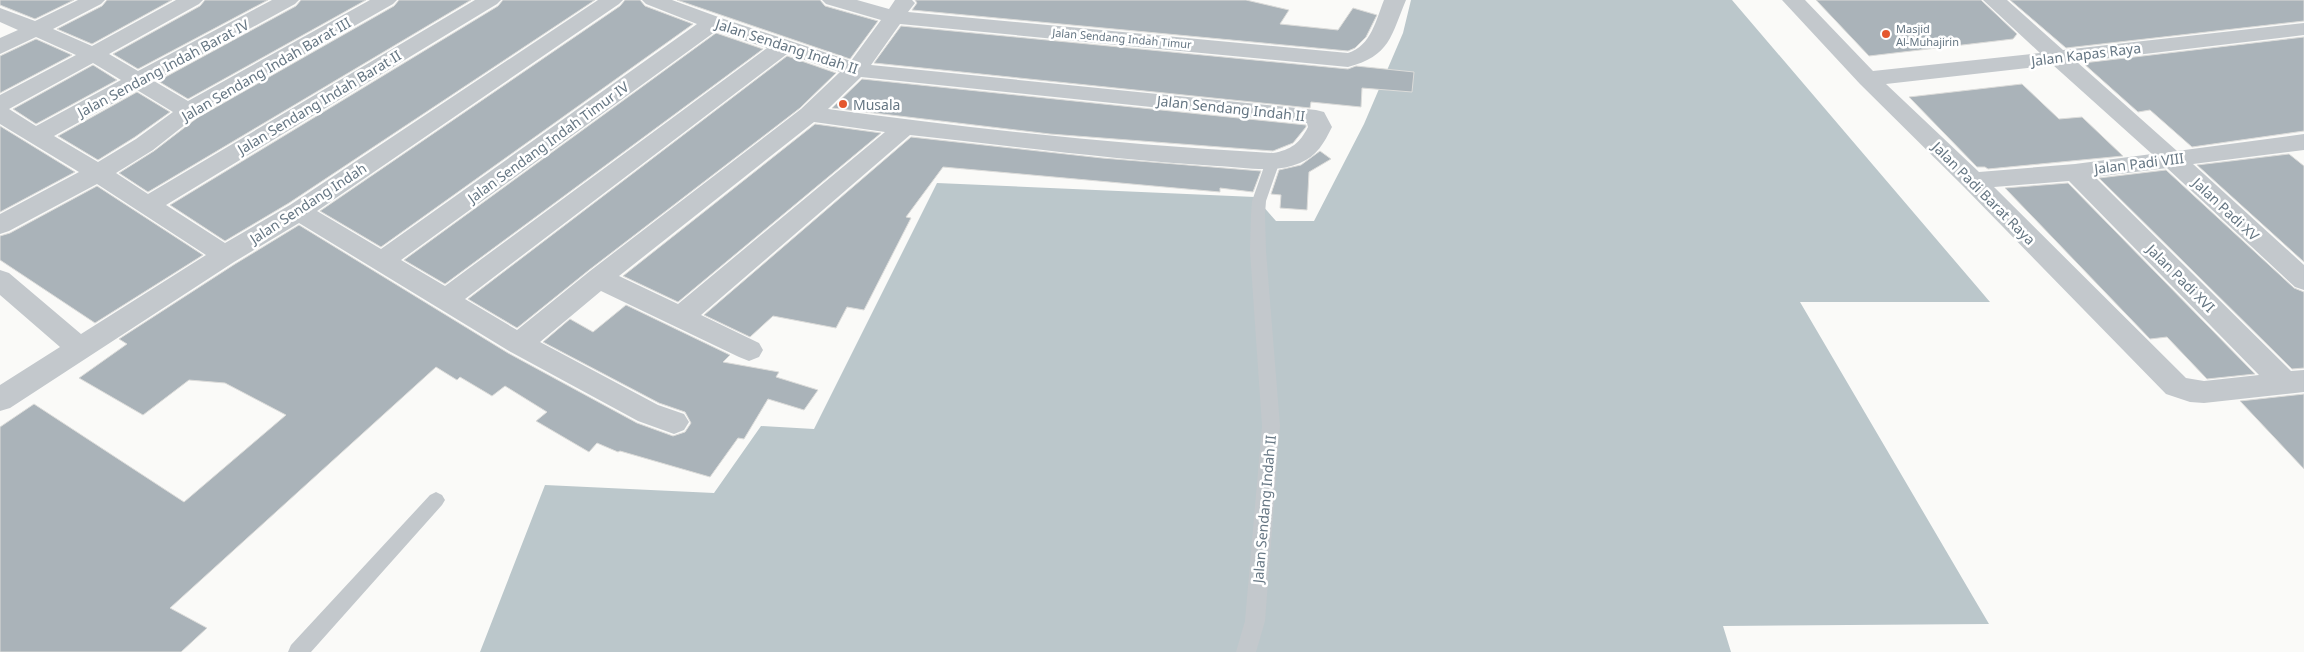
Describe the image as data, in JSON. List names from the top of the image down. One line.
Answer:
{"streets":{"street":["Jalan Sendang Indah Timur","Jalan Sendang Indah II","Jalan Kapas Raya","Jalan Sendang Indah Barat IV","Jalan Sendang Indah Barat III","Jalan Sendang Indah Barat II","Jalan Sendang Indah Timur IV","Jalan Padi VIII","Jalan Padi Barat Raya","Jalan Sendang Indah","Jalan Padi XV","Jalan Padi XVI"]},"crossings":[["Jalan Sendang Indah II","Jalan Sendang Indah Timur IV"],["Jalan Kapas Raya","Jalan Padi Barat Raya"],["Jalan Kapas Raya","Jalan Padi XV"],["Jalan Padi VIII","Jalan Padi Barat Raya"],["Jalan Padi VIII","Jalan Padi XV"],["Jalan Padi VIII","Jalan Padi XVI"],["Jalan Padi Barat Raya","Jalan Padi XVI"]],"places":["Masjid Al-Muhajirin","Musala"]}
